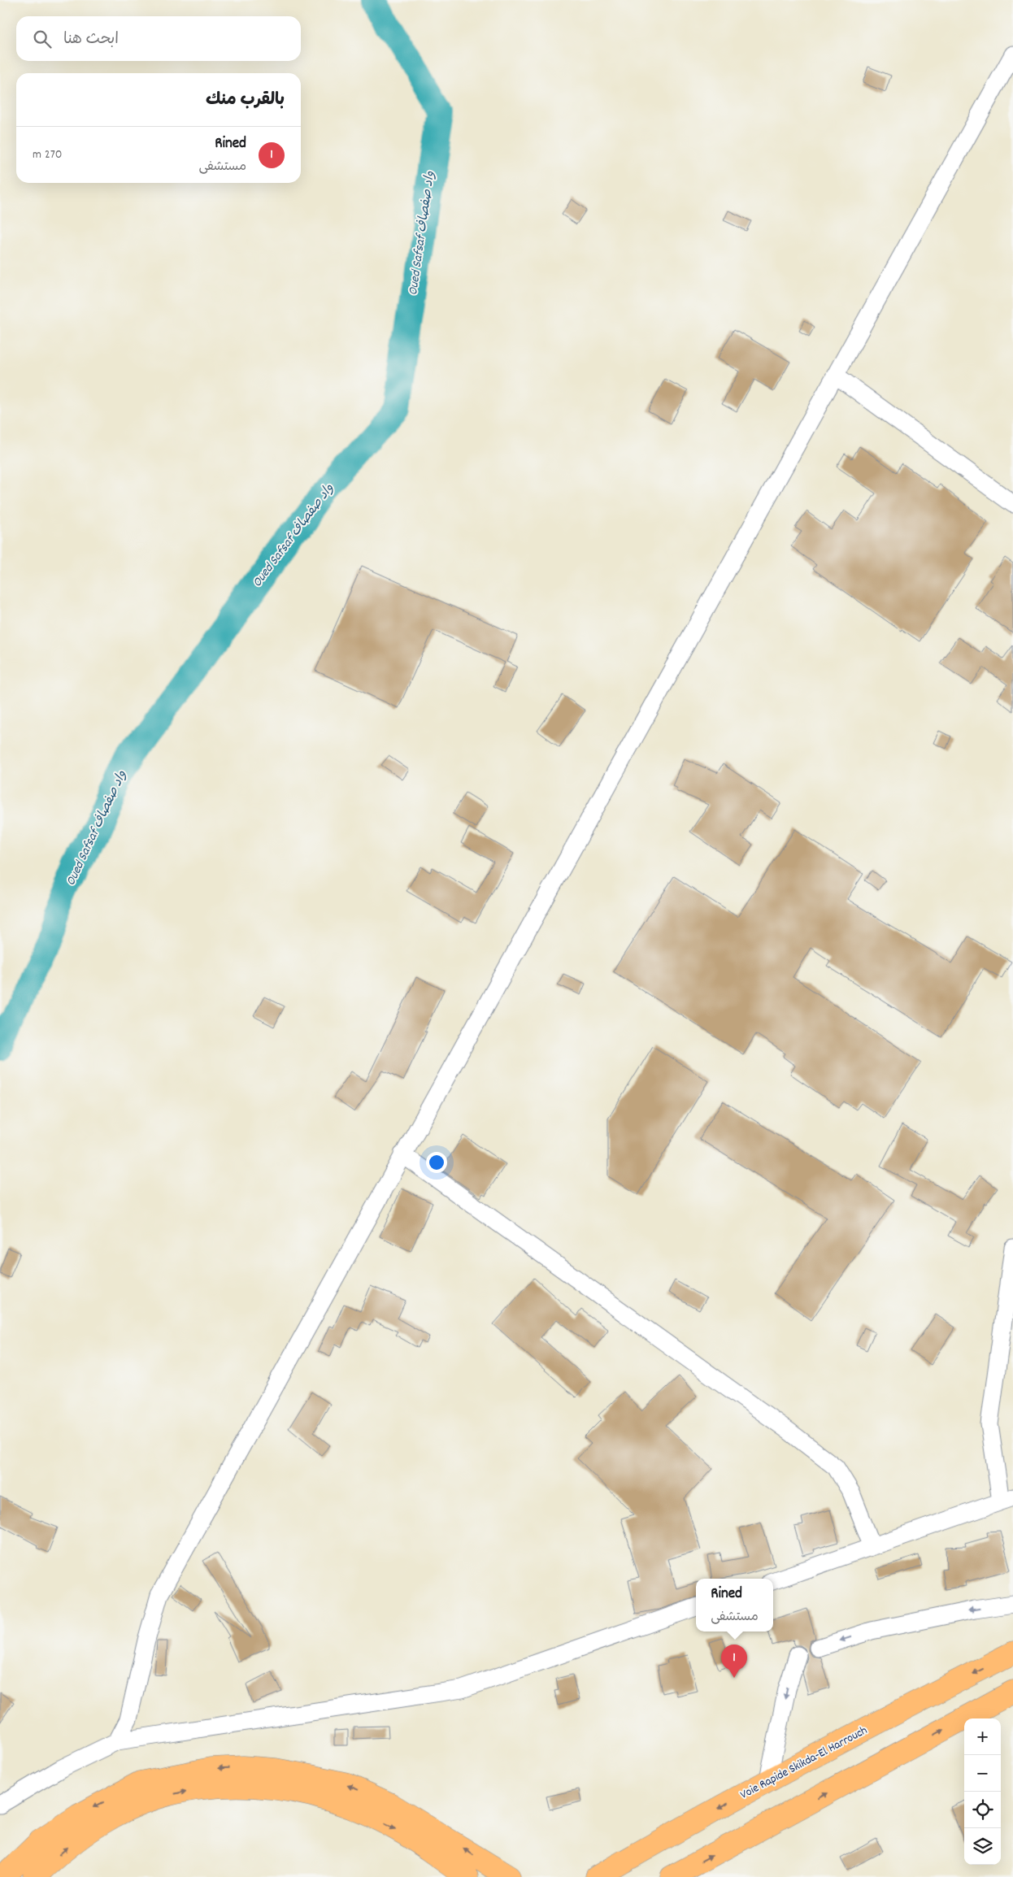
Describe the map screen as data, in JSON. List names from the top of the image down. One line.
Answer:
{"streets":{"highway":["Voie Rapide Skikda-El Harrouch"]},"water":["Oued Safsaf واد صفصاف"],"page":{"search":"ابحث هنا","heading":"بالقرب منك","list":[{"mark":"1","name":"Rined","note":"مستشفى","value":"270 m"}],"popup":["Rined","مستشفى"],"pins":"1","map_buttons":["+","−"]}}
